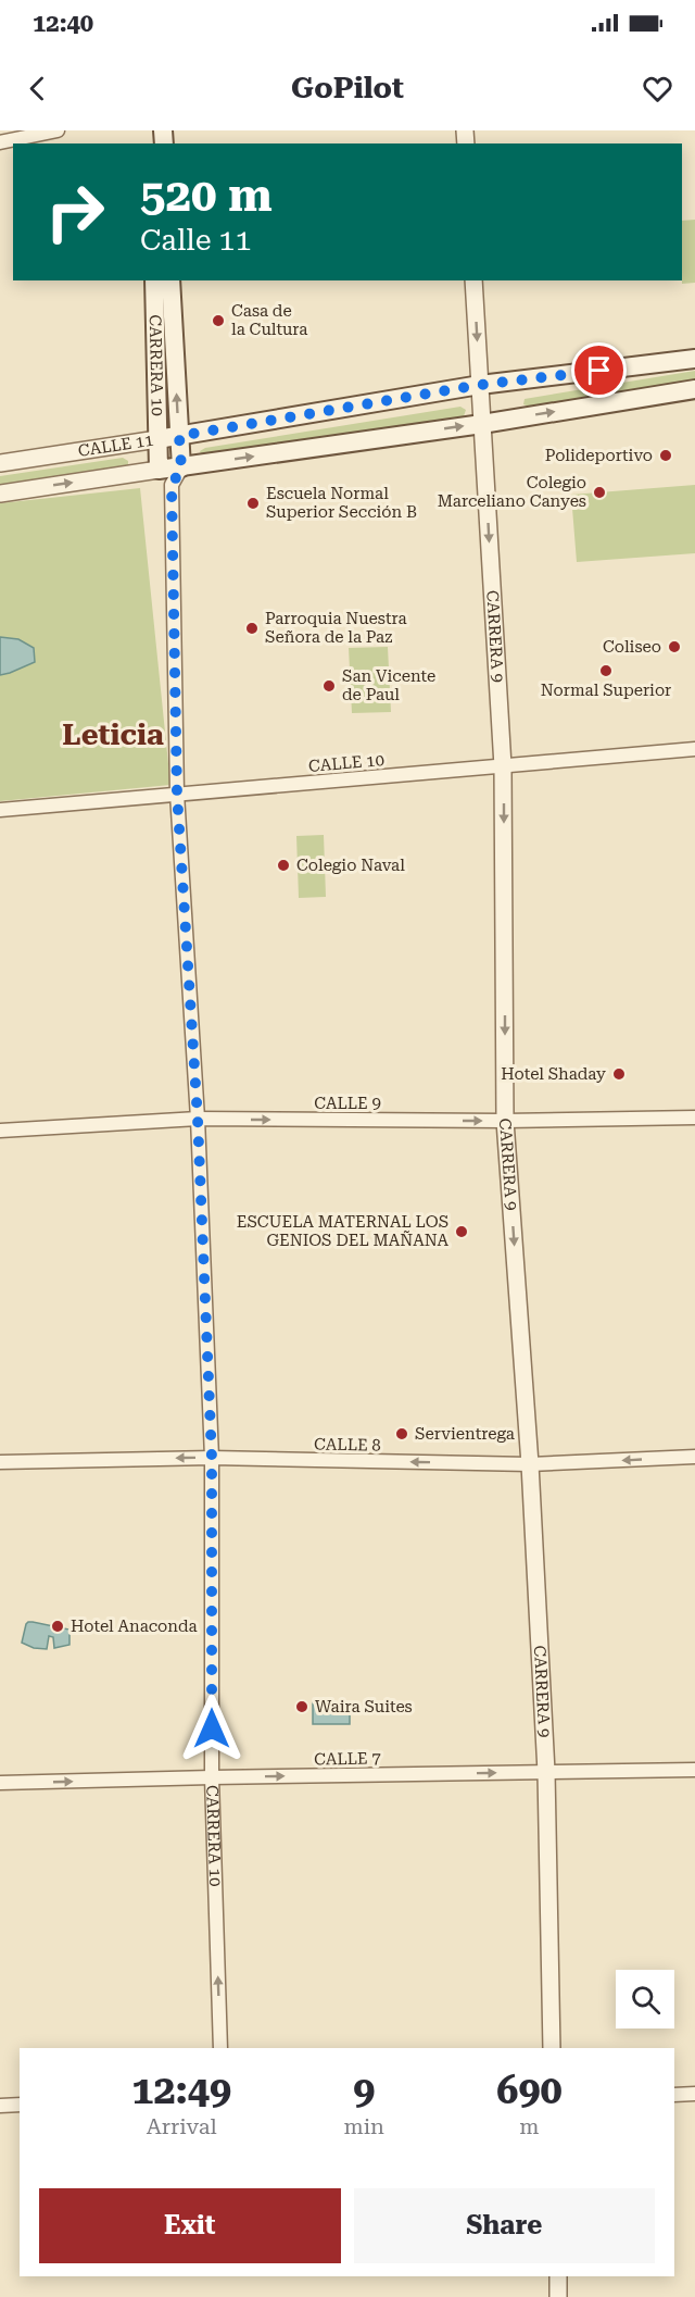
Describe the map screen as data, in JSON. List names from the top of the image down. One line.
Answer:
{"streets":{"main road":["CARRERA 10","CALLE 11"],"street":["CARRERA 9","CALLE 10","CALLE 9","CALLE 8","CALLE 7"]},"crossings":[["CARRERA 10","CALLE 11"],["CARRERA 10","CALLE 10"],["CARRERA 10","CALLE 9"],["CARRERA 10","CALLE 8"],["CARRERA 10","CALLE 7"],["CALLE 11","CARRERA 9"],["CARRERA 9","CALLE 10"],["CARRERA 9","CALLE 9"],["CARRERA 9","CALLE 8"],["CARRERA 9","CALLE 7"]],"one_way":["CARRERA 9","CALLE 9","CALLE 8","CALLE 7"],"districts":["Leticia"],"places":["Casa de la Cultura","Polideportivo","Colegio Marceliano Canyes","Escuela Normal Superior Sección B","Parroquia Nuestra Señora de la Paz","Coliseo","Normal Superior","San Vicente de Paul","Colegio Naval","Hotel Shaday","ESCUELA MATERNAL LOS GENIOS DEL MAÑANA","Servientrega","Hotel Anaconda","Waira Suites"],"page":{"status":"12:40","header":"GoPilot","turn":["520 m","Calle 11"],"eta":["12:49","Arrival","9","min","690","m"],"buttons":["Exit","Share"]}}
